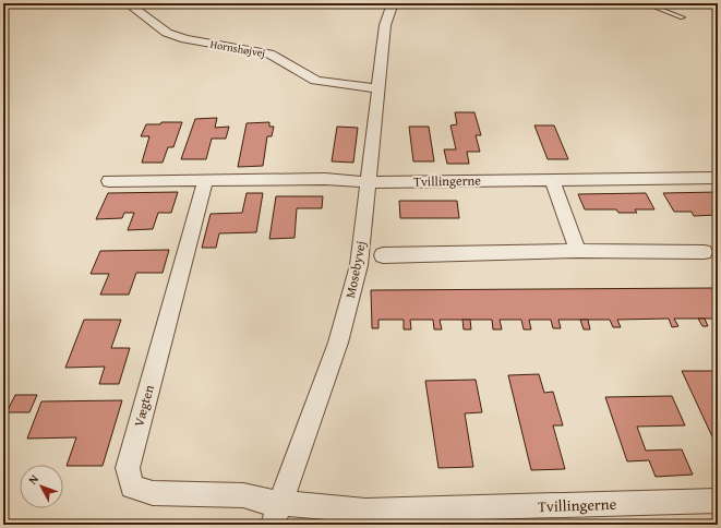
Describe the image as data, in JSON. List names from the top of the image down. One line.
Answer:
{"streets":{"street":["Hornshøjvej","Tvillingerne","Mosebyvej","Vægten"]},"crossings":[["Hornshøjvej","Mosebyvej"],["Tvillingerne","Mosebyvej"],["Tvillingerne","Vægten"],["Mosebyvej","Vægten"]],"north":"top left"}
